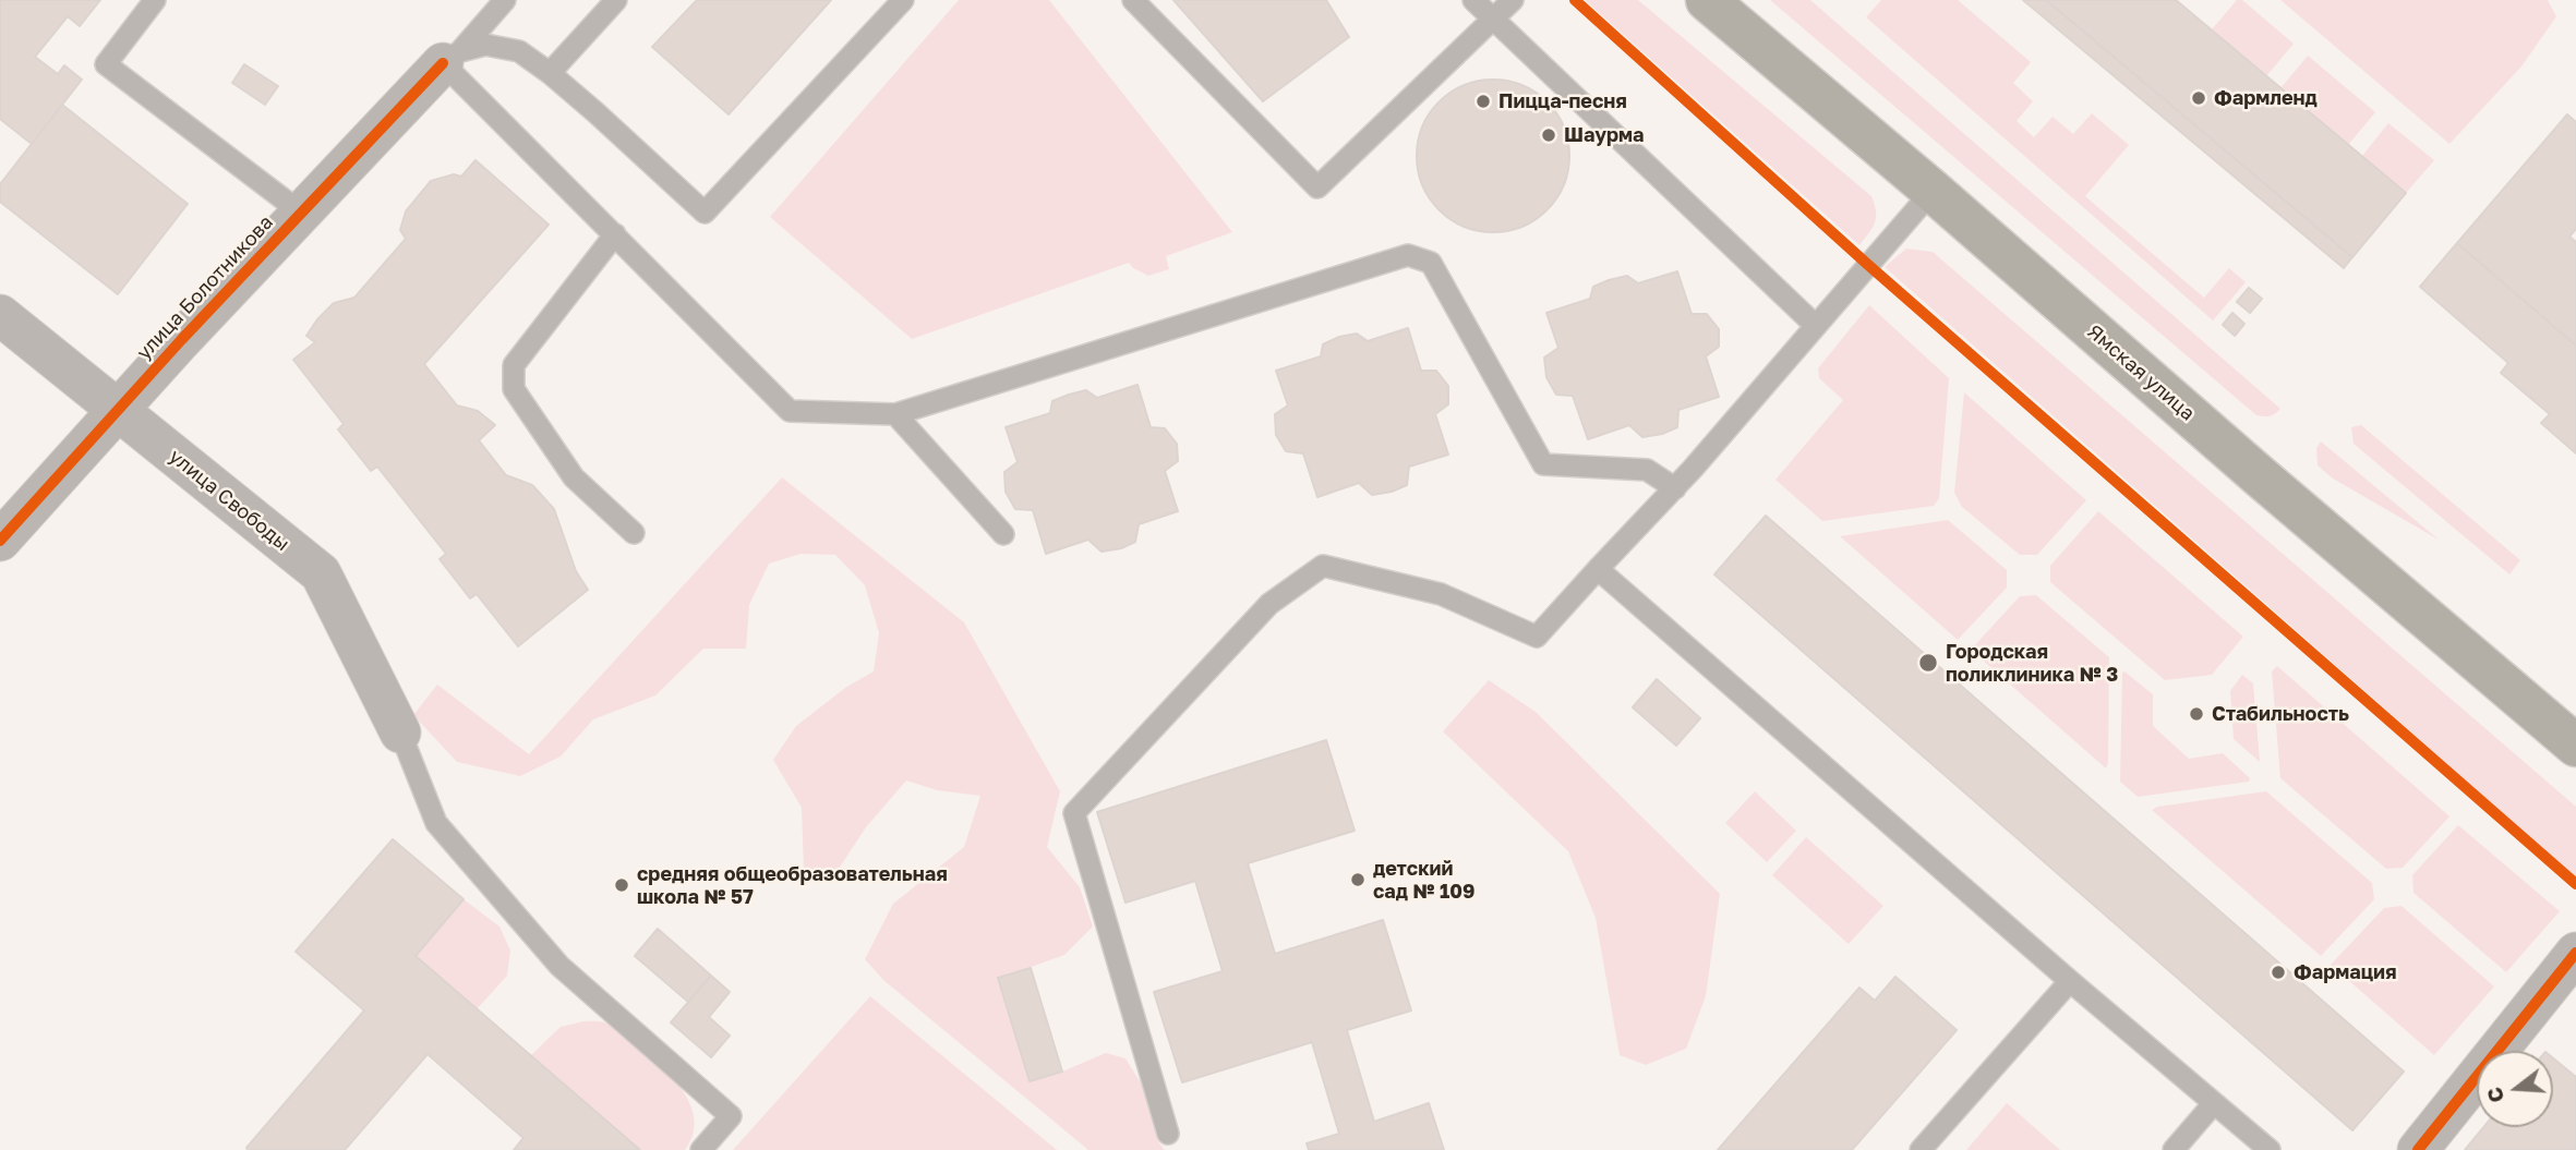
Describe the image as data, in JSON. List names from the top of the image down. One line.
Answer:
{"streets":{"main road":["Ямская улица"],"street":["улица Болотникова","улица Свободы"]},"crossings":[["улица Болотникова","улица Свободы"]],"places":["Фармленд","Пицца-песня","Шаурма","Городская поликлиника № 3","Стабильность","детский сад № 109","средняя общеобразовательная школа № 57","Фармация"],"north":"left"}
